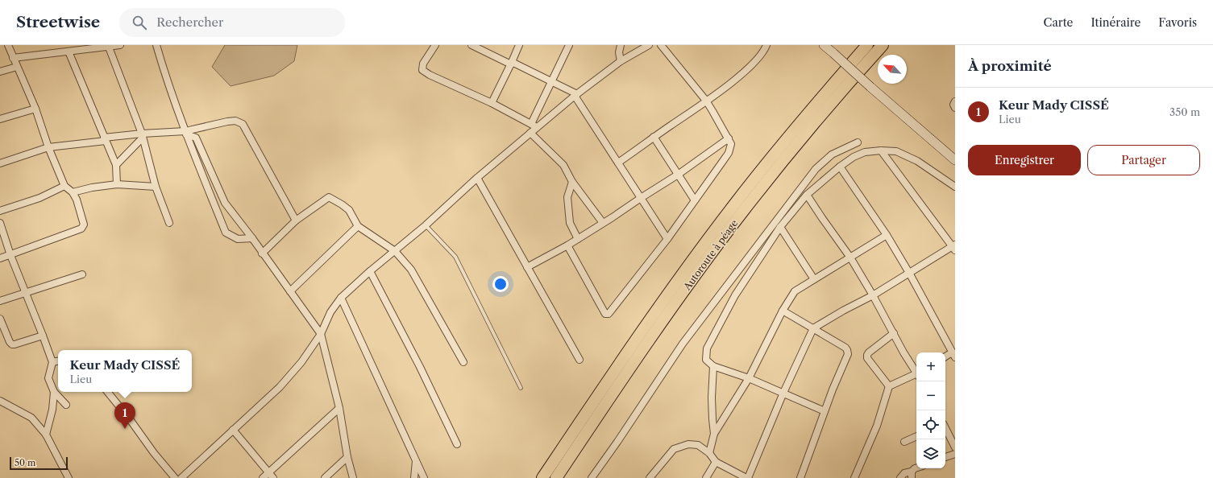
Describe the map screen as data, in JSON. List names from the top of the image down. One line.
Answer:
{"streets":{"highway":["Autoroute à péage"]},"scale_bar":"50 m","north":"top left","page":{"header":"Streetwise","search":"Rechercher","nav":["Carte","Itinéraire","Favoris"],"heading":"À proximité","list":[{"mark":"1","name":"Keur Mady CISSÉ","note":"Lieu","value":"350 m"}],"buttons":["Enregistrer","Partager"],"popup":["Keur Mady CISSÉ","Lieu"],"map_buttons":["+","−"],"pins":"1","scale":"50 m"}}
